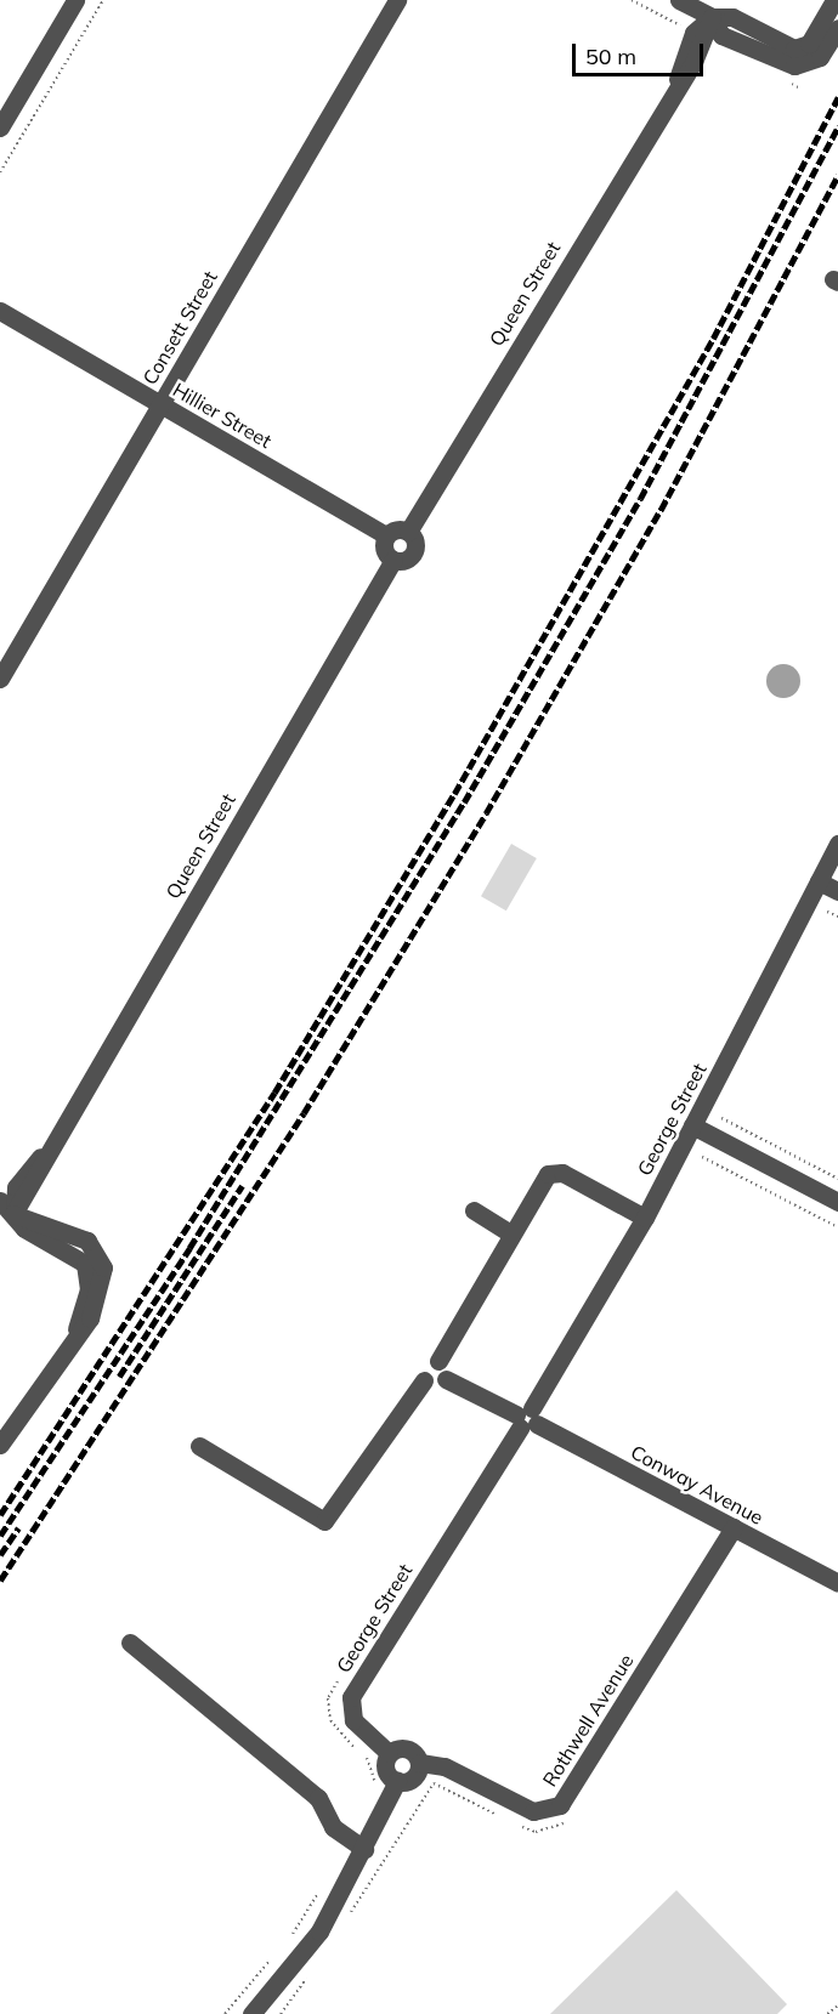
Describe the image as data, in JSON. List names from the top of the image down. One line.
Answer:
{"streets":{"street":["Queen Street","Consett Street","Hillier Street","George Street","Conway Avenue","Rothwell Avenue"]},"crossings":[["Consett Street","Hillier Street"],["George Street","Conway Avenue"],["George Street","Rothwell Avenue"],["Conway Avenue","Rothwell Avenue"]],"scale_bar":"50 m"}
